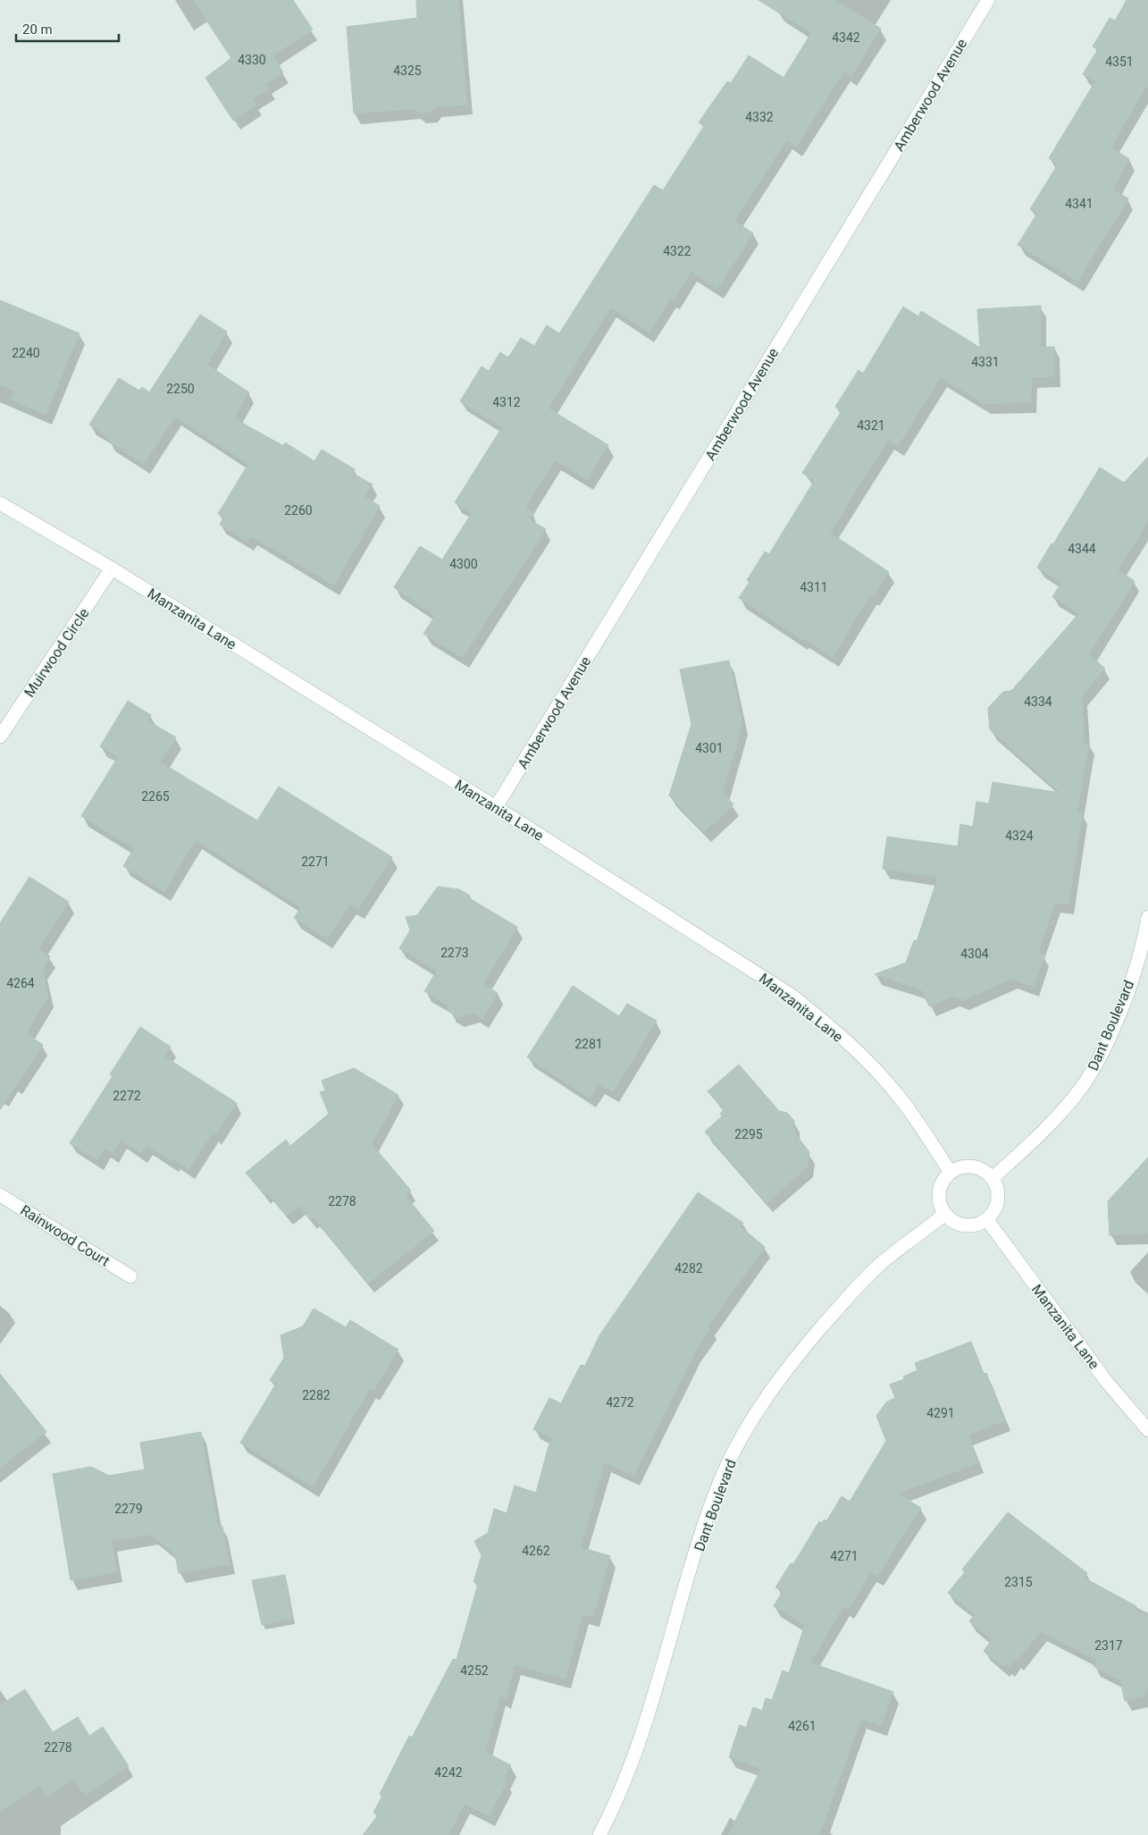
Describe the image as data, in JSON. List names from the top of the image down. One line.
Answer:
{"streets":{"street":["Amberwood Avenue","Manzanita Lane","Muirwood Circle","Dant Boulevard","Rainwood Court"]},"crossings":[["Amberwood Avenue","Manzanita Lane"],["Manzanita Lane","Muirwood Circle"],["Manzanita Lane","Dant Boulevard"]],"house_numbers":["4342","4330","4351","4325","4332","4341","4322","2240","4331","2250","4312","4321","2260","4344","4300","4311","4334","4301","2265","4324","2271","2273","4304","4264","2281","2272","2295","2278","4282","2282","4272","4291","2279","4262","4271","2315","2317","4252","4261","2278","4242"],"scale_bar":"20 m"}
